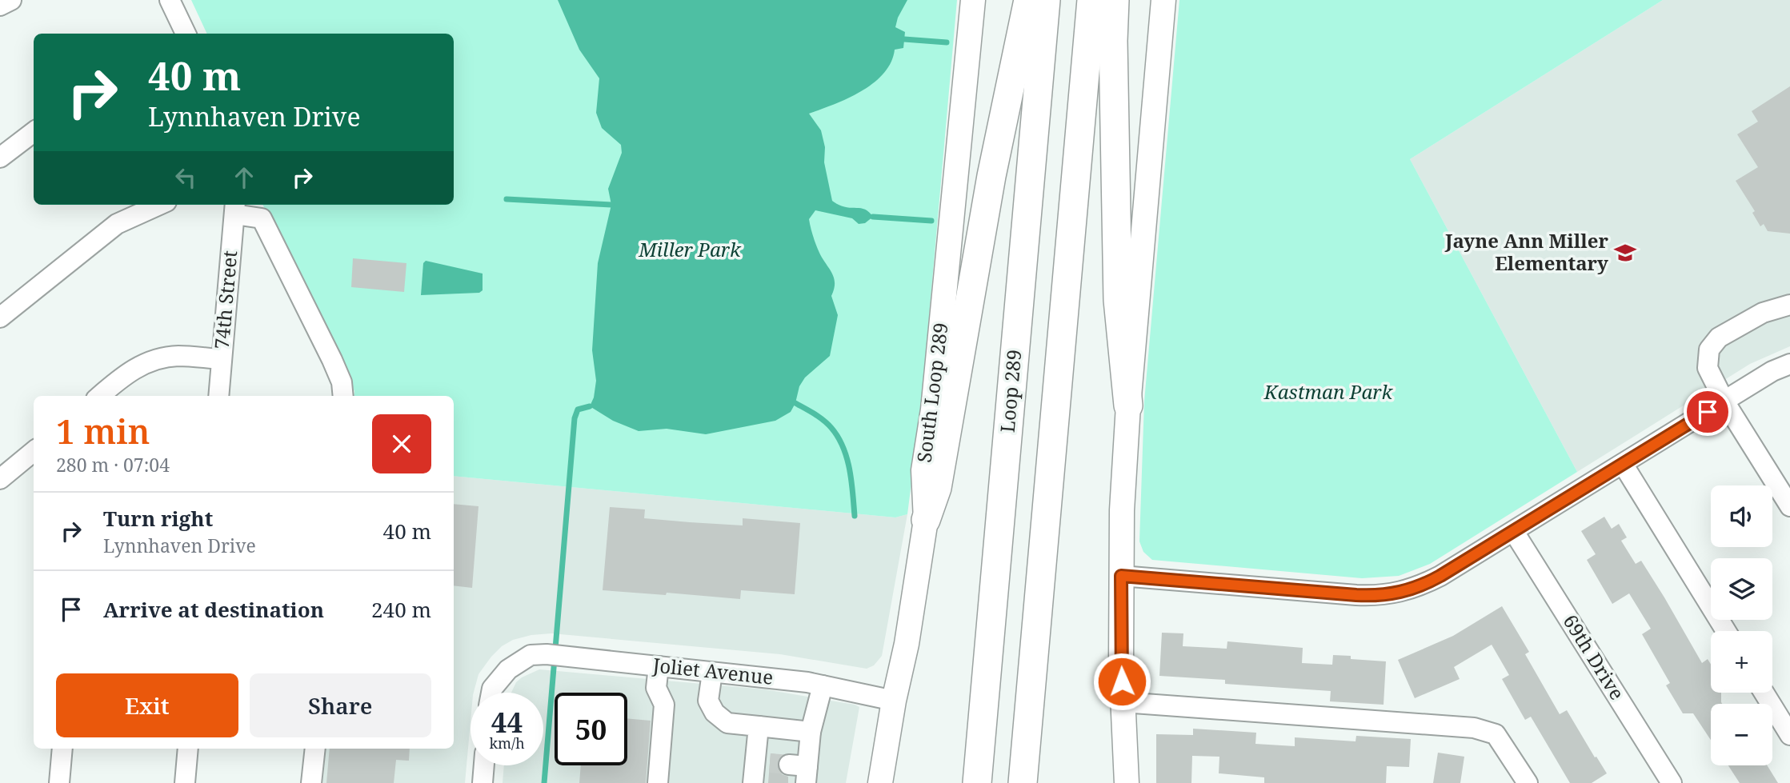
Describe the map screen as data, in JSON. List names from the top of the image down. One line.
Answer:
{"streets":{"highway":["Loop 289"],"main road":["South Loop 289"],"street":["74th Street","69th Drive","Joliet Avenue"]},"crossings":[["South Loop 289","Joliet Avenue"]],"parks":["Miller Park","Kastman Park"],"places":{"school or university":["Jayne Ann Miller Elementary"]},"page":{"turn":["40 m","Lynnhaven Drive"],"heading":["1 min","280 m · 07:04"],"map_buttons":["+","−"],"list":[{"name":"Turn right","note":"Lynnhaven Drive","value":"40 m"},{"name":"Arrive at destination","value":"240 m"}],"buttons":["Exit","Share"],"speed":"44 km/h","limit":"50"}}
